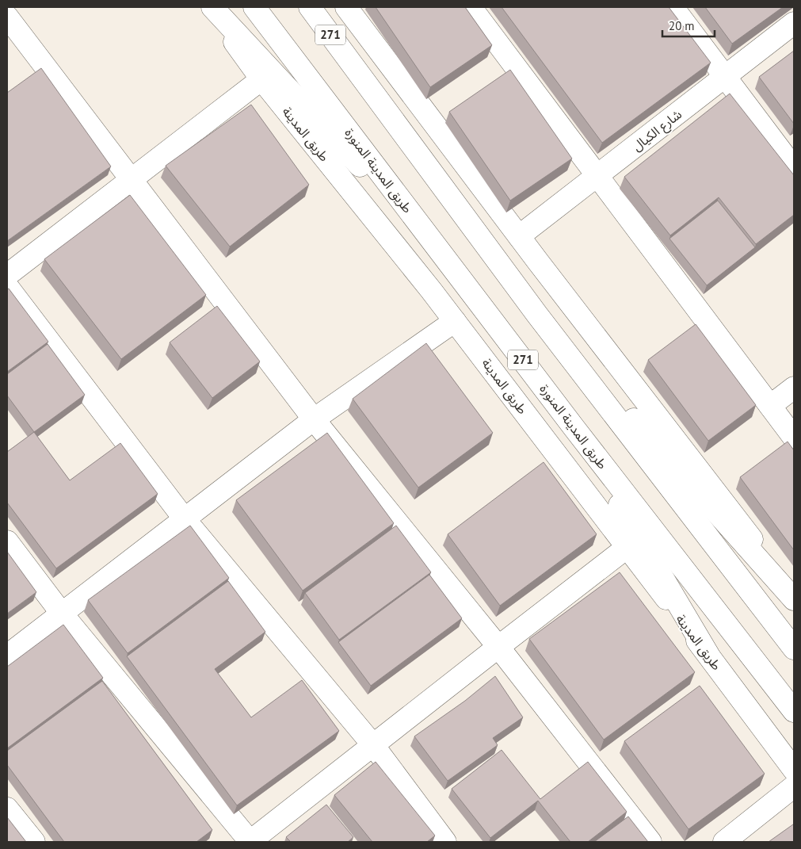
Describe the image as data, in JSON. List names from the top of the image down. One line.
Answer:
{"streets":{"main road":["271","شارع الكيال","طريق المدينة","طريق المدينة المنورة"]},"scale_bar":"20 m"}
